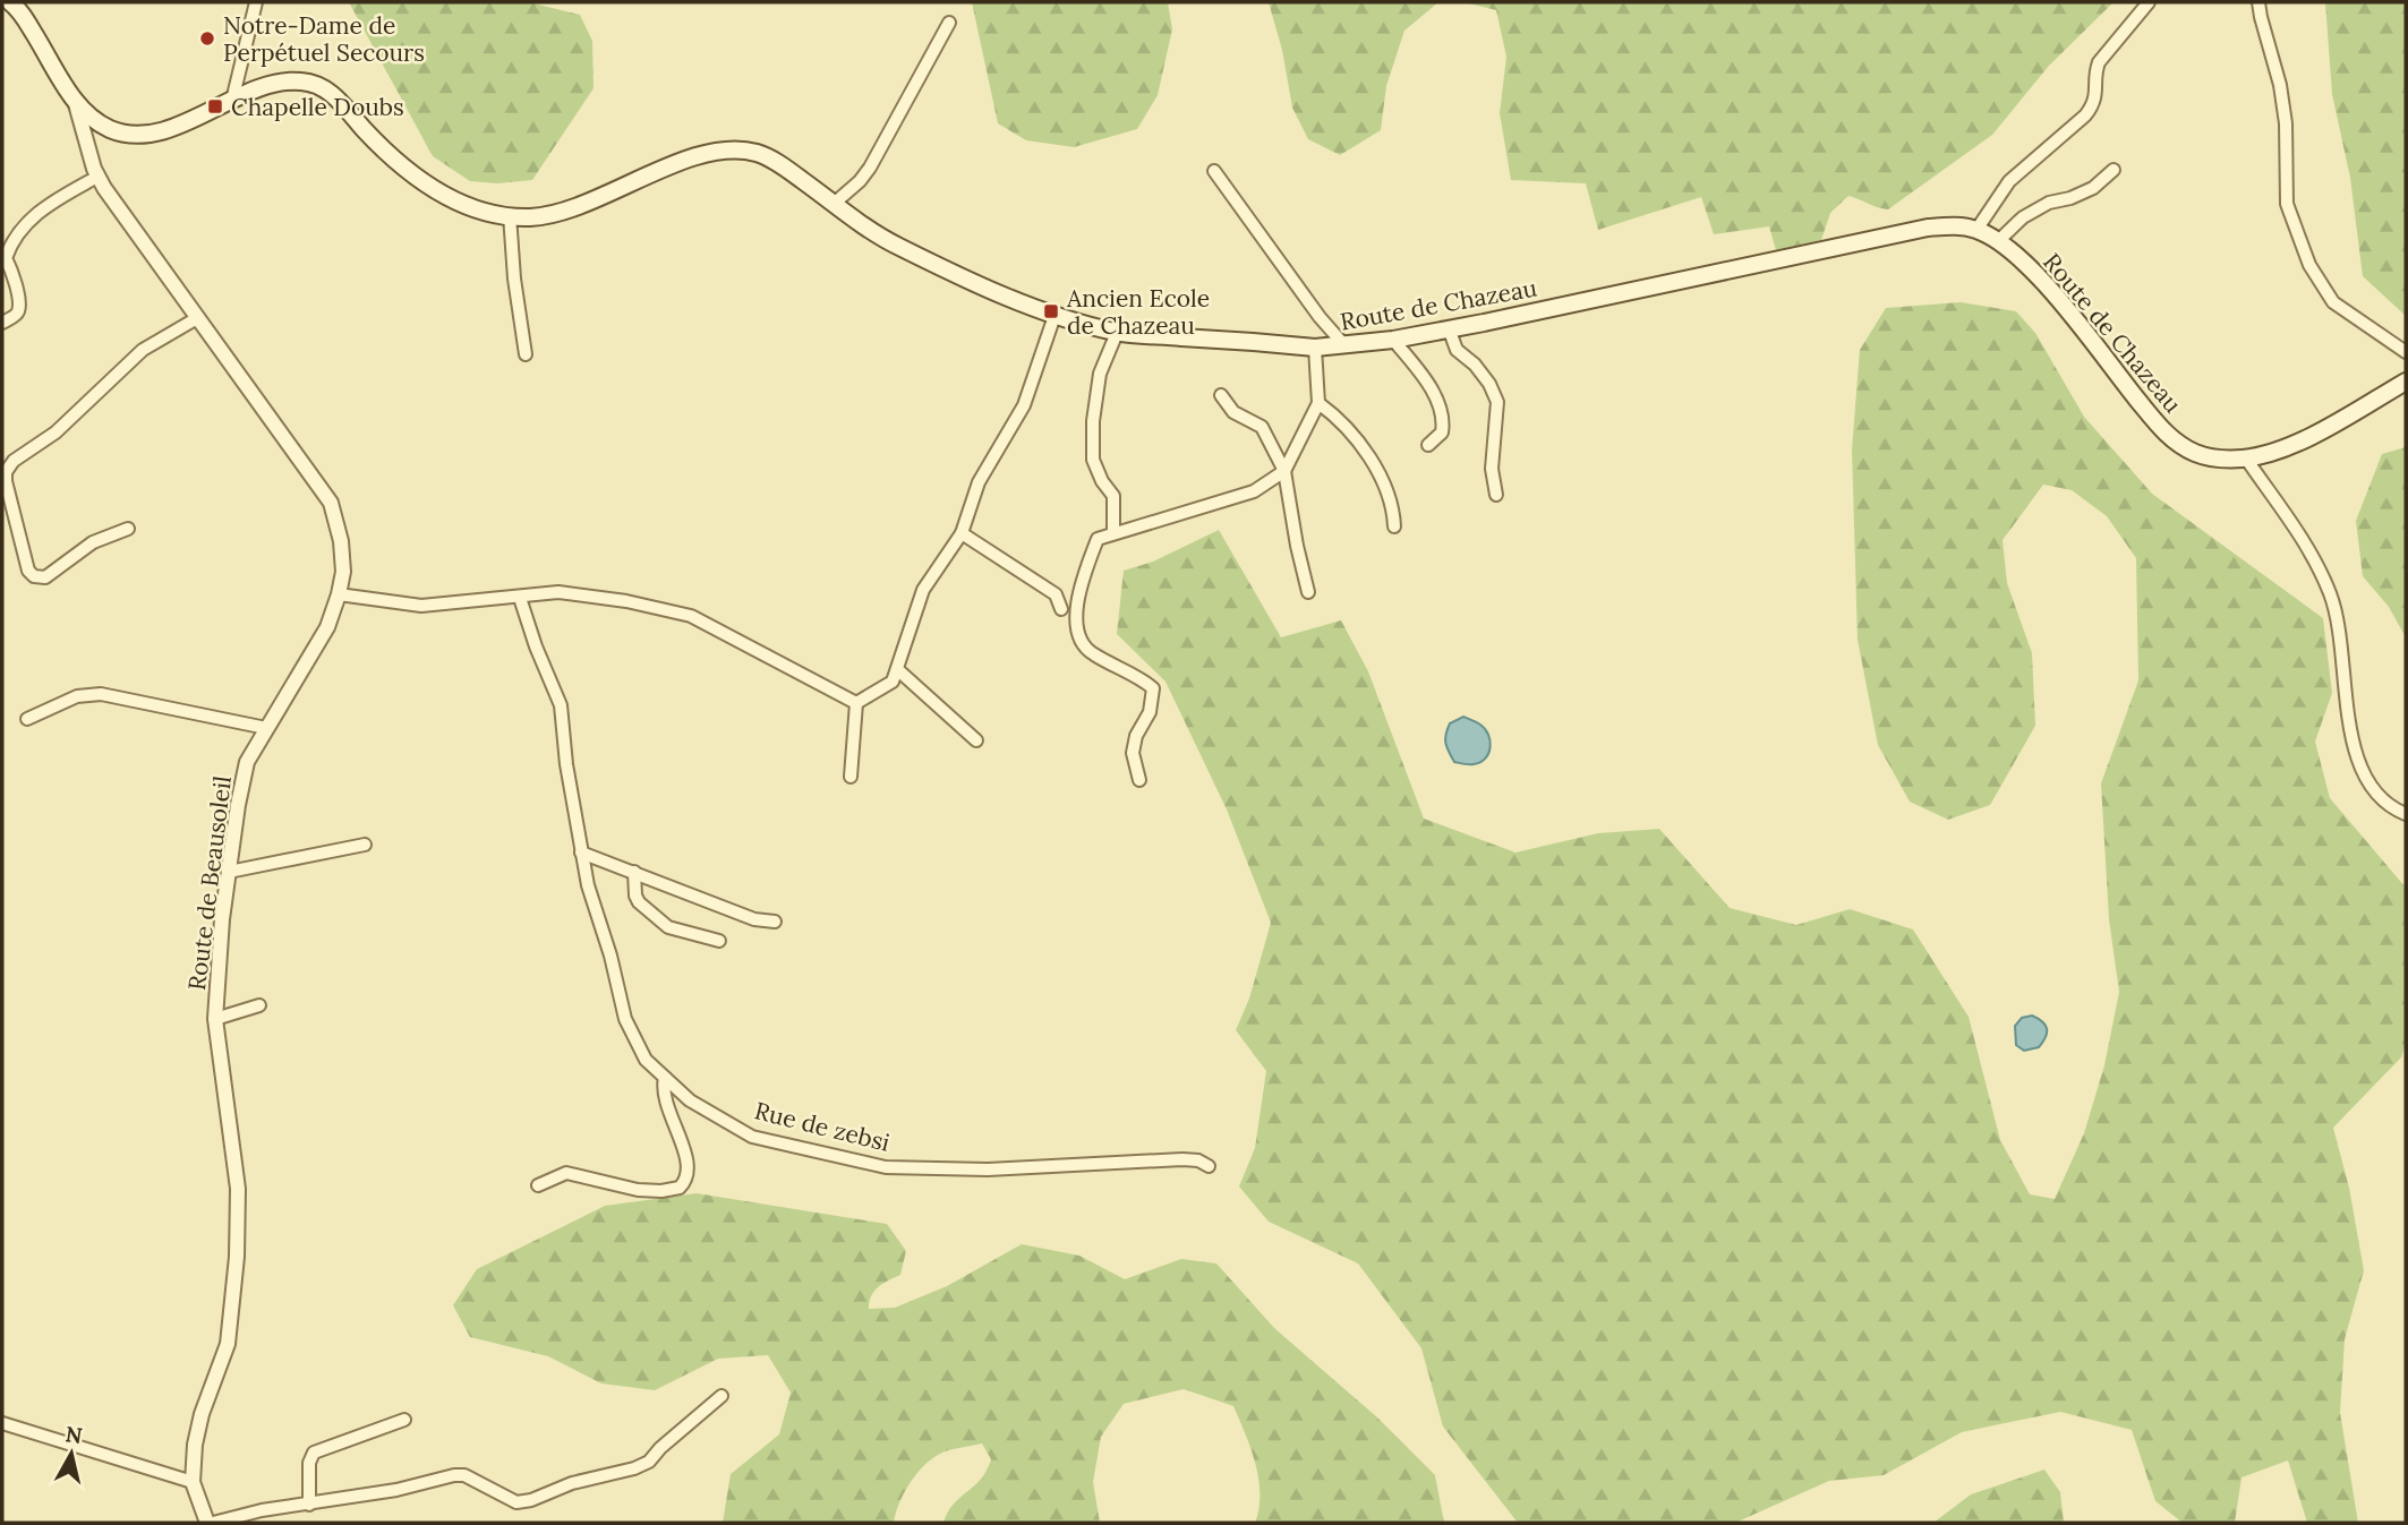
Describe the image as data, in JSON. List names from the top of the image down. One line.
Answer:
{"streets":{"main road":["Route de Chazeau"],"street":["Route de Beausoleil","Rue de zebsi"]},"crossings":[["Route de Chazeau","Route de Beausoleil"]],"places":{"other":["Notre-Dame de Perpétuel Secours"],"transit":["Chapelle Doubs","Ancien Ecole de Chazeau"]},"north":"top"}
